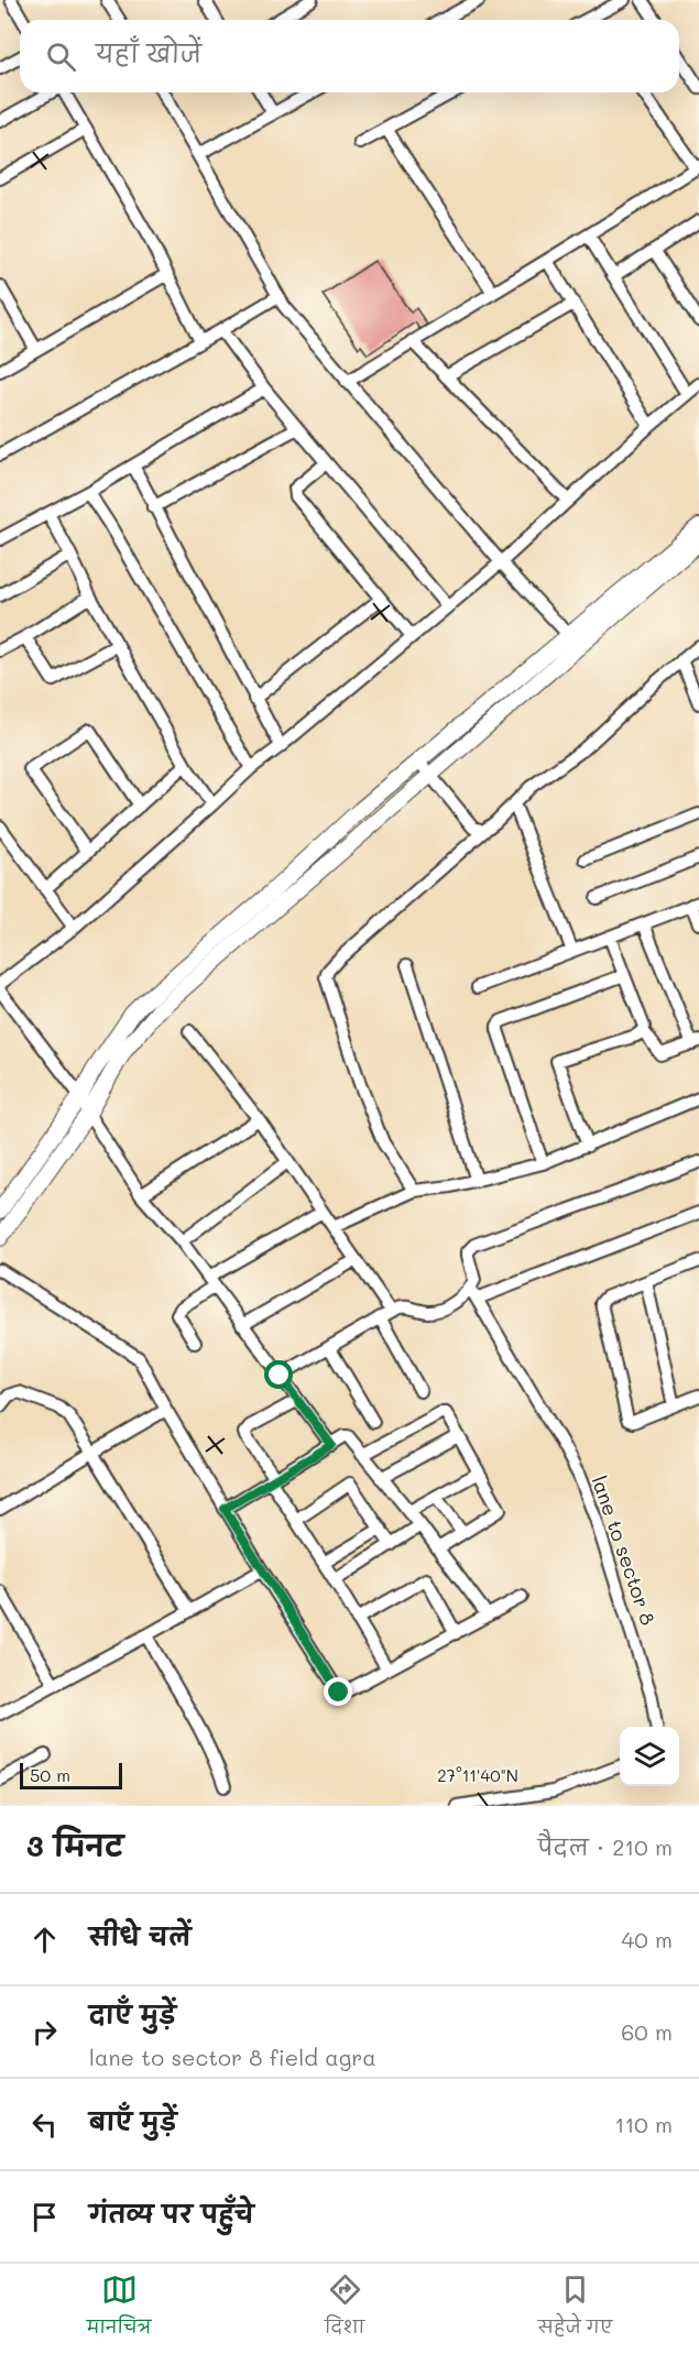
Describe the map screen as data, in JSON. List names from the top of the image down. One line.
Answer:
{"streets":{"street":["lane to sector 8"]},"scale_bar":"50 m","page":{"search":"यहाँ खोजें","scale":"50 m","heading":["3 मिनट","पैदल · 210 m"],"list":[["सीधे चलें","40 m"],["दाएँ मुड़ें","lane to sector 8 field agra","60 m"],["बाएँ मुड़ें","110 m"],"गंतव्य पर पहुँचे"],"nav":["मानचित्र","दिशा","सहेजे गए"]},"coordinates":["27°11'40\"N"]}
